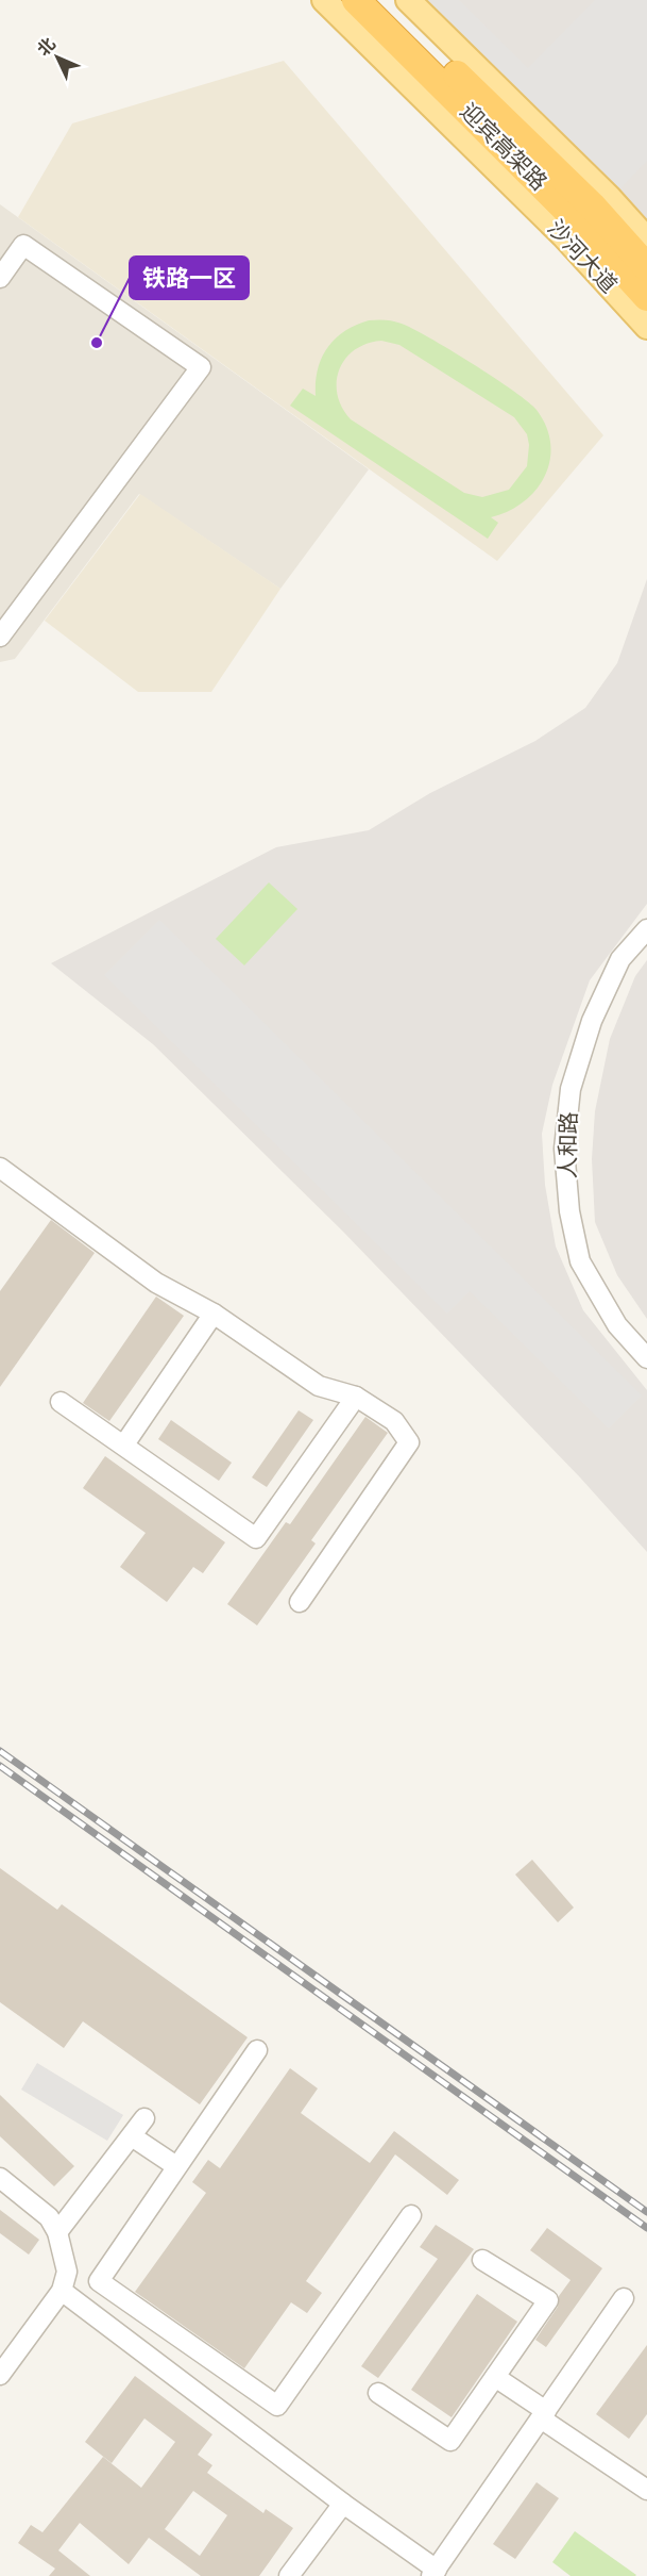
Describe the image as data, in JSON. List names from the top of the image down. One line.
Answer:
{"streets":{"highway":["迎宾高架路"],"main road":["沙河大道"],"street":["人和路"]},"places":["铁路一区"],"north":"top left"}
